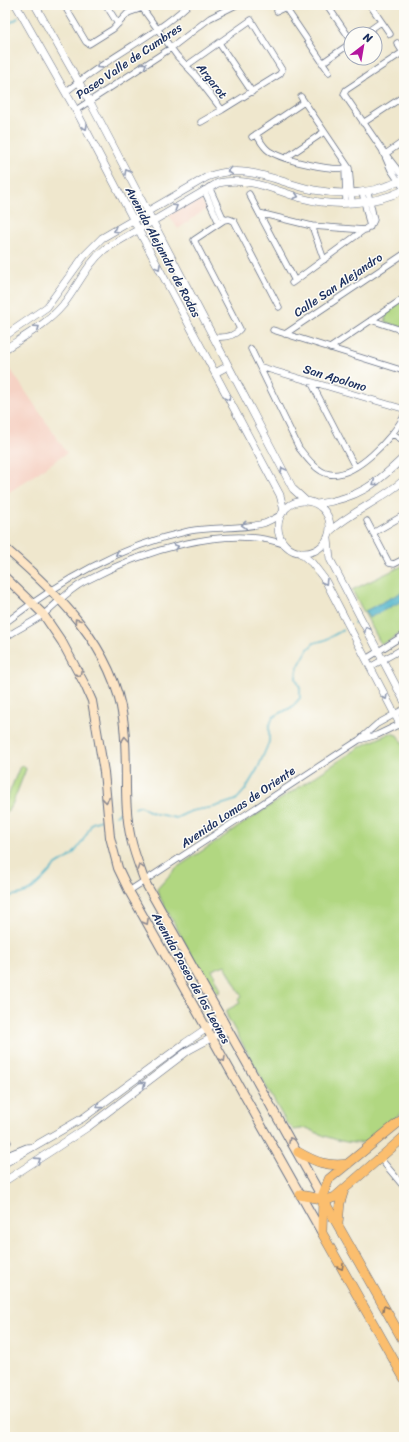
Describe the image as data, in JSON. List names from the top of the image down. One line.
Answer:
{"streets":{"main road":["Avenida Paseo de los Leones"],"street":["Paseo Valle de Cumbres","Argarot","Avenida Alejandro de Rodas","Calle San Alejandro","San Apolono","Avenida Lomas de Oriente"]},"crossings":[["Paseo Valle de Cumbres","Argarot"],["Paseo Valle de Cumbres","Avenida Alejandro de Rodas"],["Avenida Lomas de Oriente","Avenida Paseo de los Leones"]],"north":"top right"}
